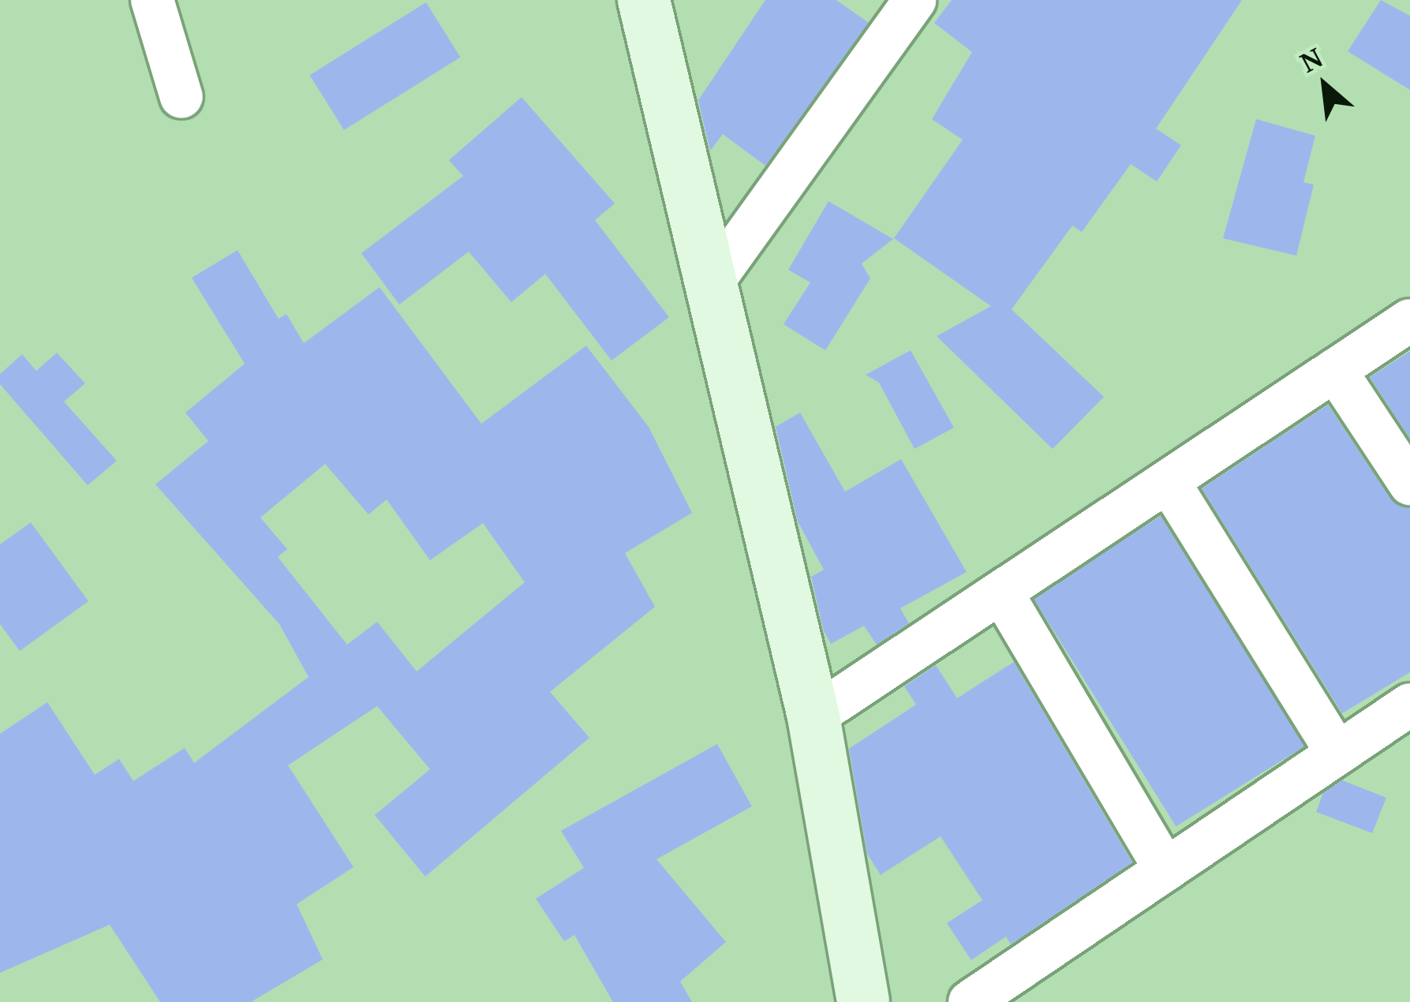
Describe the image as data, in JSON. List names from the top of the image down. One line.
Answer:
{"north":"top left"}
